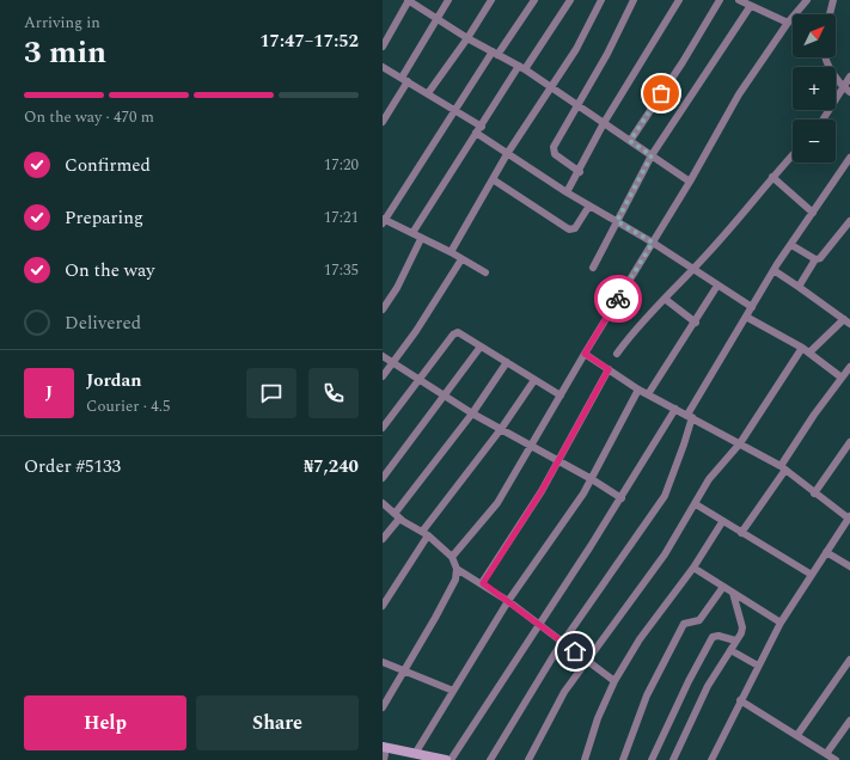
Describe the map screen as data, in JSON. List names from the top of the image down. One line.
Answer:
{"north":"top right","page":{"heading":["3 min","Arriving in","17:47–17:52"],"panel":["Jordan","Courier · 4.5","Order #5133","₦7,240"],"map_buttons":["+","−"],"bar":"On the way · 470 m","list":[["Confirmed","17:20"],["Preparing","17:21"],["On the way","17:35"],"Delivered"],"round":"J","buttons":["Help","Share"]}}
